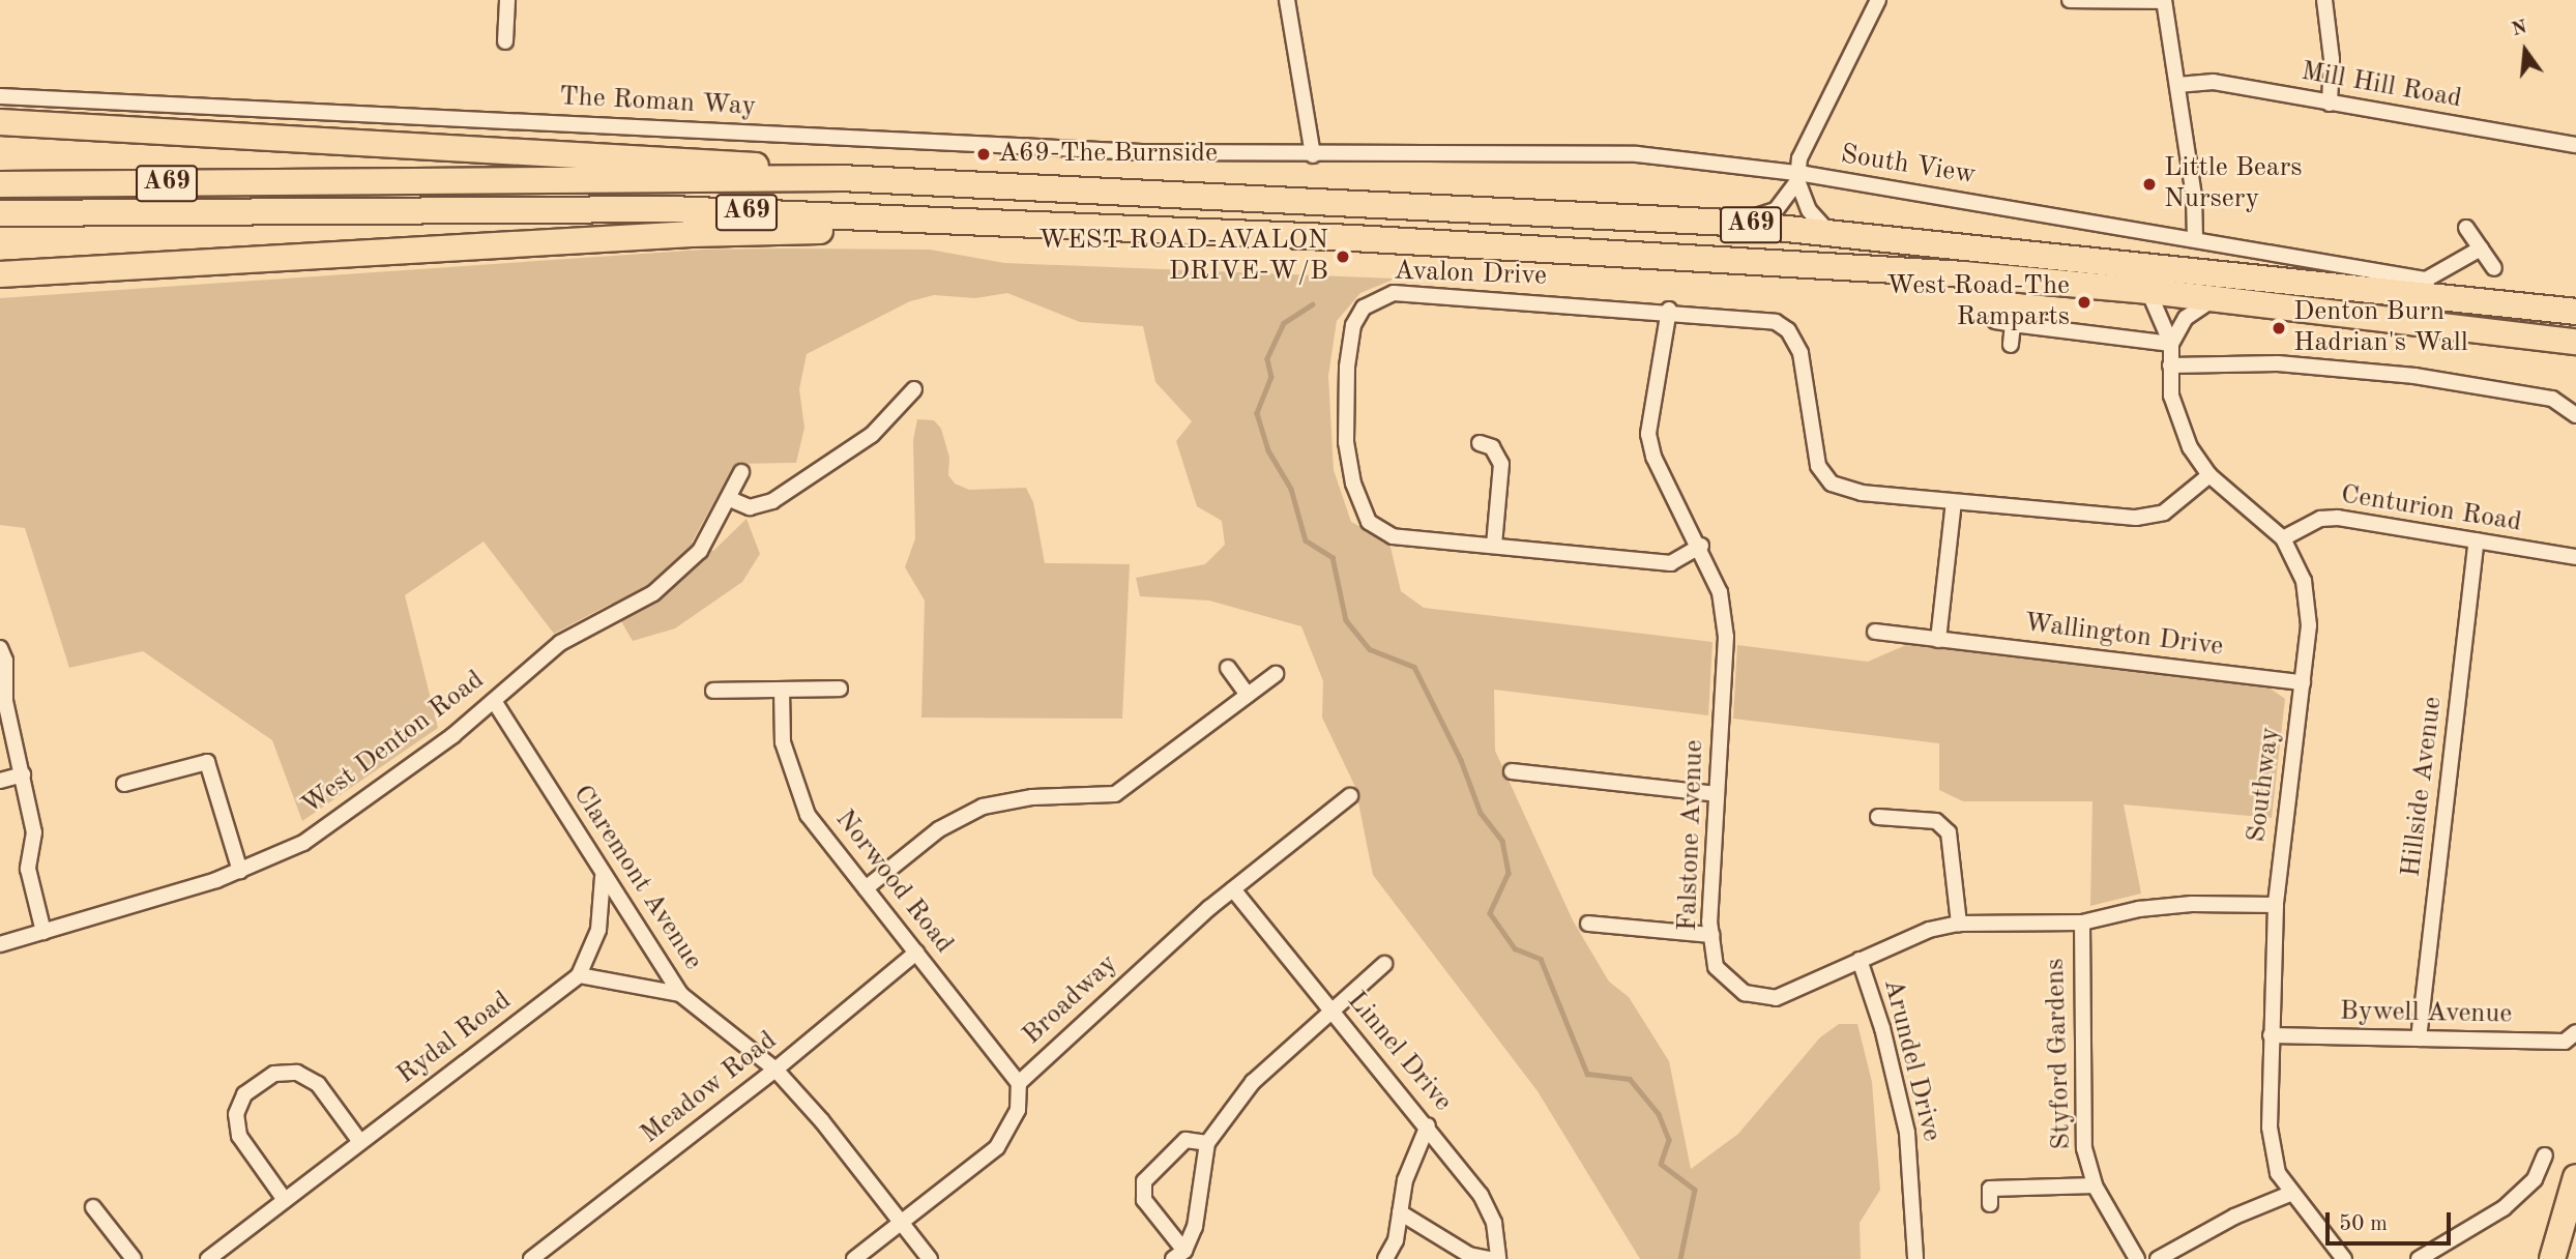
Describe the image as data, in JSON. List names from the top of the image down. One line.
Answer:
{"streets":{"highway":["A69"],"street":["Mill Hill Road","The Roman Way","South View","Avalon Drive","Centurion Road","Wallington Drive","West Denton Road","Southway","Hillside Avenue","Falstone Avenue","Claremont Avenue","Norwood Road","Broadway","Bywell Avenue","Rydal Road","Linnel Drive","Styford Gardens","Arundel Drive","Meadow Road"]},"crossings":[["The Roman Way","South View"],["A69","Southway"],["Avalon Drive","Falstone Avenue"],["Centurion Road","Southway"],["Centurion Road","Hillside Avenue"],["Wallington Drive","Southway"],["West Denton Road","Claremont Avenue"],["Southway","Falstone Avenue"],["Southway","Bywell Avenue"],["Hillside Avenue","Bywell Avenue"],["Falstone Avenue","Styford Gardens"],["Falstone Avenue","Arundel Drive"],["Claremont Avenue","Broadway"],["Claremont Avenue","Meadow Road"],["Norwood Road","Broadway"],["Norwood Road","Meadow Road"],["Broadway","Linnel Drive"]],"places":["A69-The Burnside","Little Bears Nursery","WEST ROAD-AVALON DRIVE-W/B","West Road-The Ramparts","Denton Burn Hadrian's Wall"],"scale_bar":"50 m","north":"top"}
